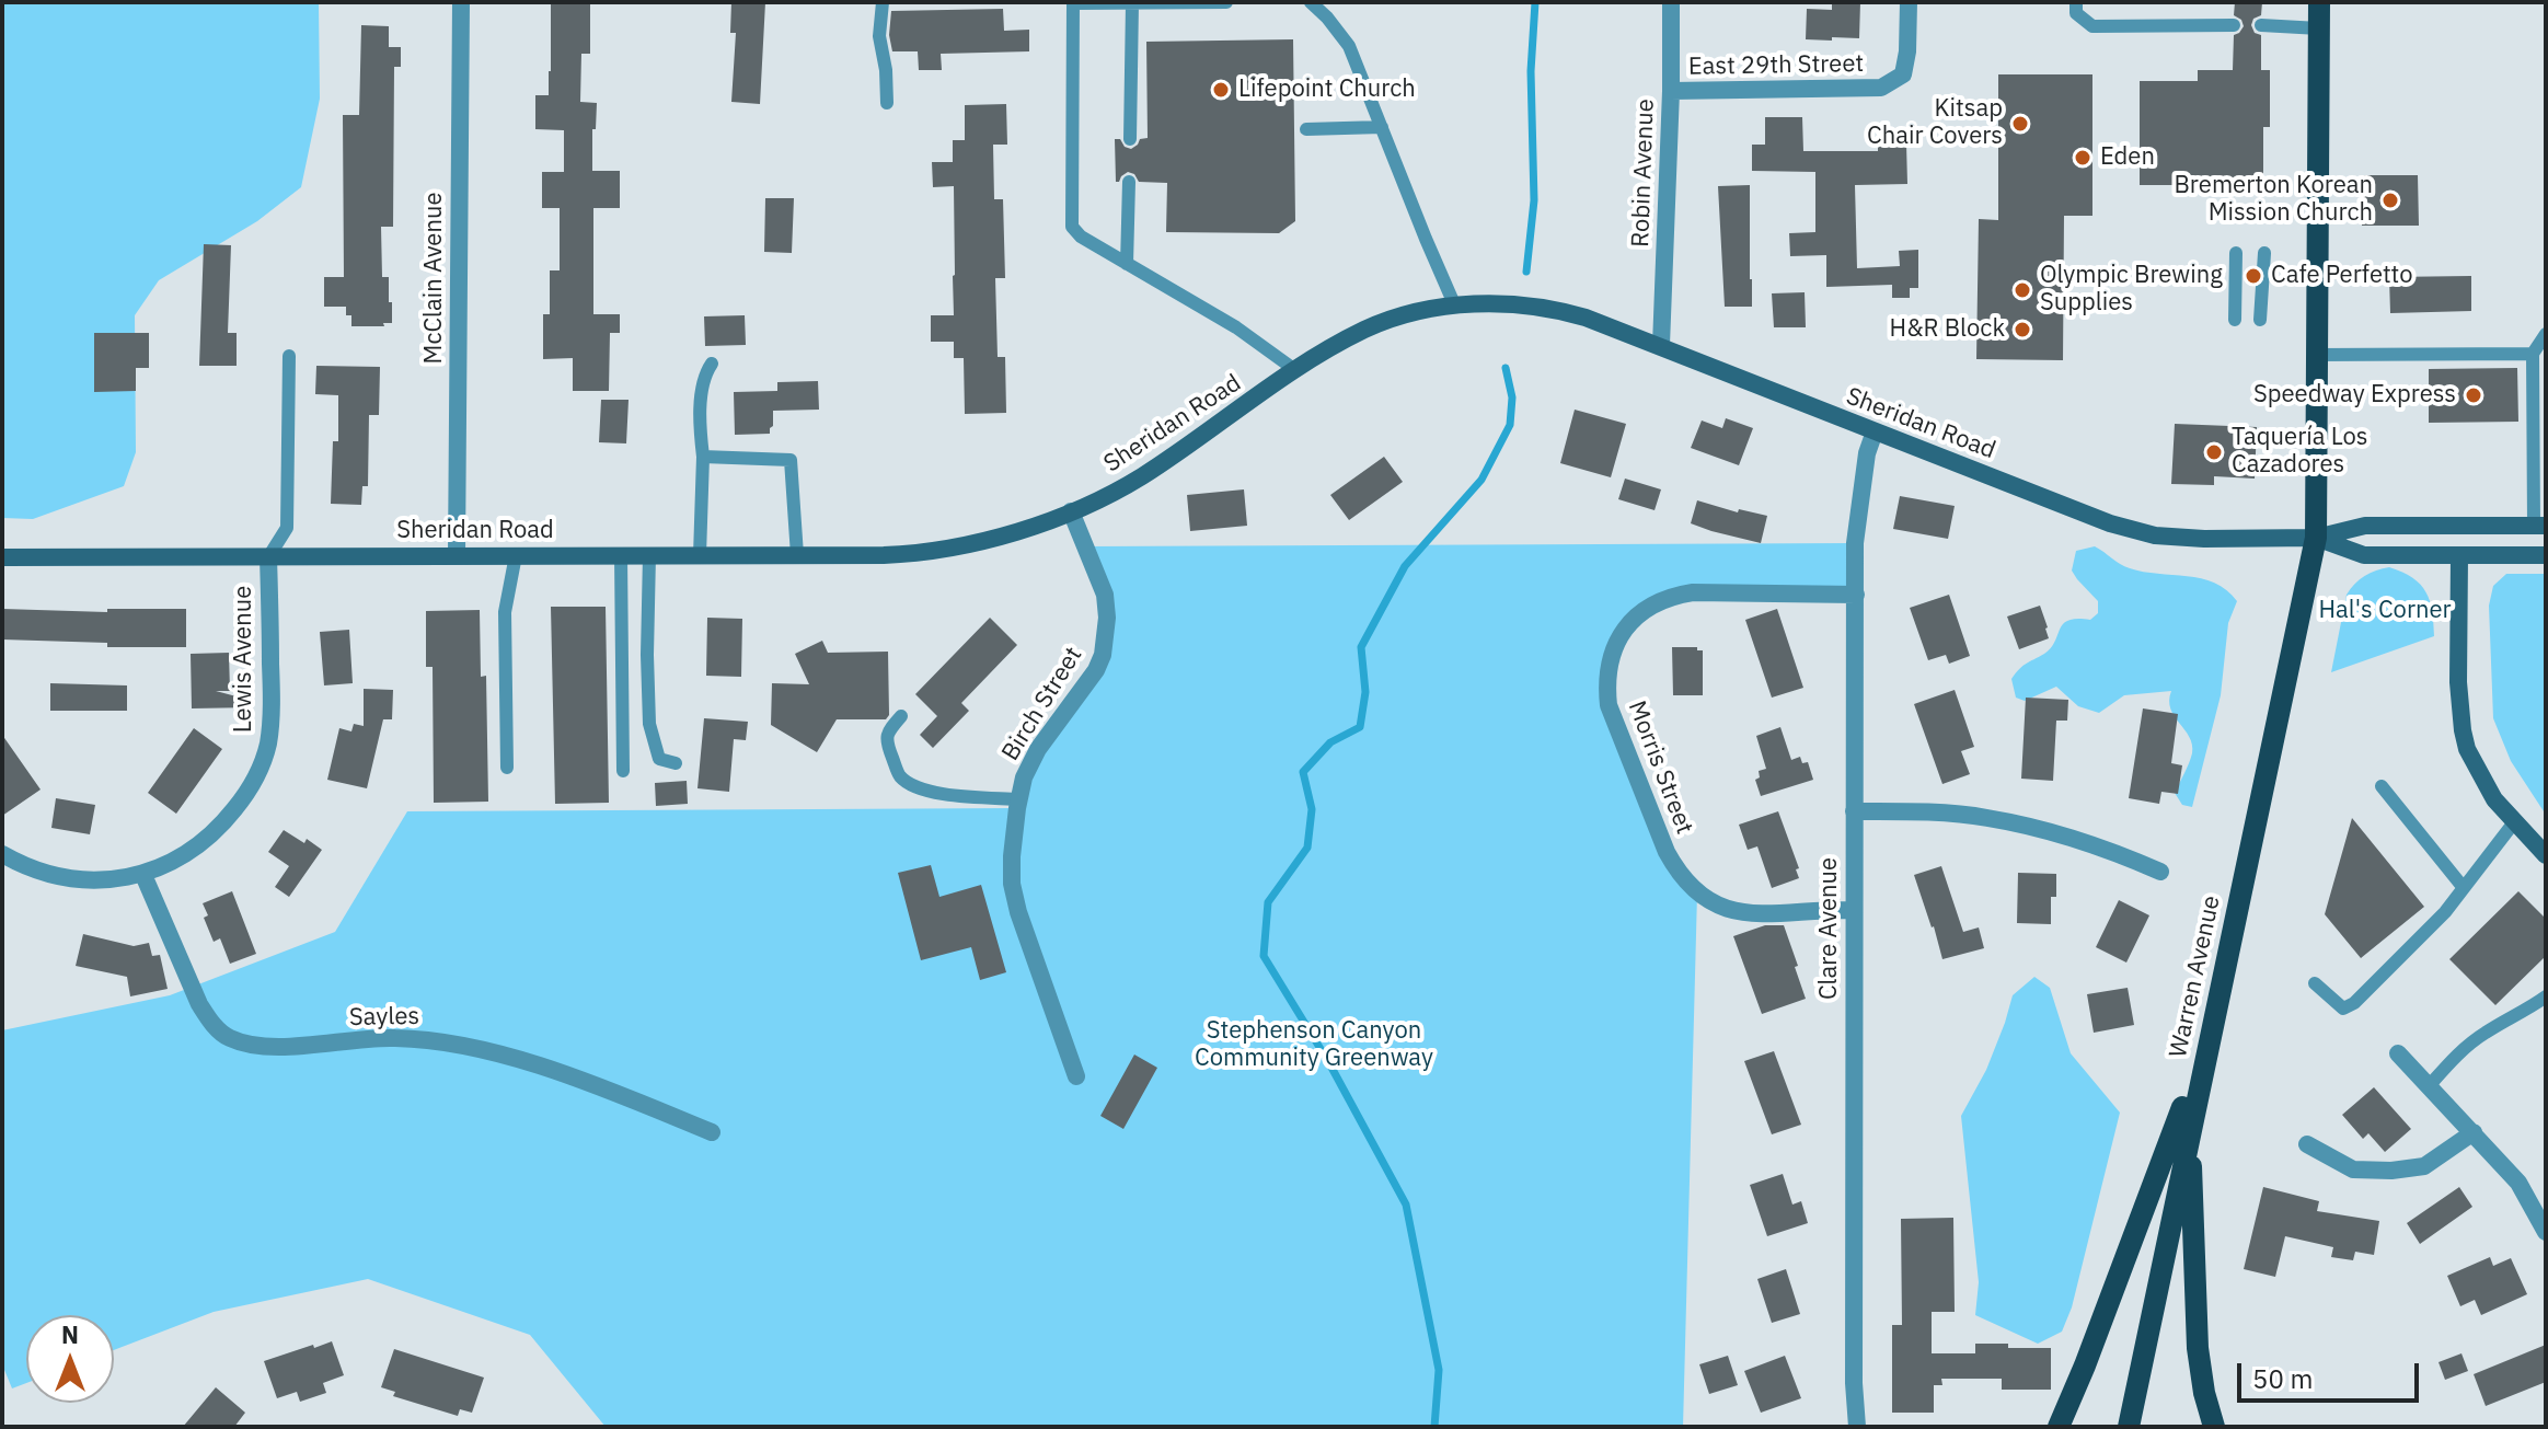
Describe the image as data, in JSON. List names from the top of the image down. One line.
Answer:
{"streets":{"main road":["Sheridan Road","Warren Avenue"],"street":["East 29th Street","Robin Avenue","McClain Avenue","Lewis Avenue","Birch Street","Morris Street","Clare Avenue","Sayles"]},"crossings":[["East 29th Street","Robin Avenue"],["Robin Avenue","Sheridan Road"],["McClain Avenue","Sheridan Road"],["Sheridan Road","Lewis Avenue"],["Sheridan Road","Birch Street"],["Sheridan Road","Clare Avenue"],["Sheridan Road","Warren Avenue"],["Lewis Avenue","Sayles"],["Morris Street","Clare Avenue"]],"parks":["Hal's Corner","Stephenson Canyon Community Greenway"],"places":["Lifepoint Church","Kitsap Chair Covers","Eden","Bremerton Korean Mission Church","Cafe Perfetto","Olympic Brewing Supplies","H&R Block","Speedway Express","Taquería Los Cazadores"],"scale_bar":"50 m","north":"top"}
